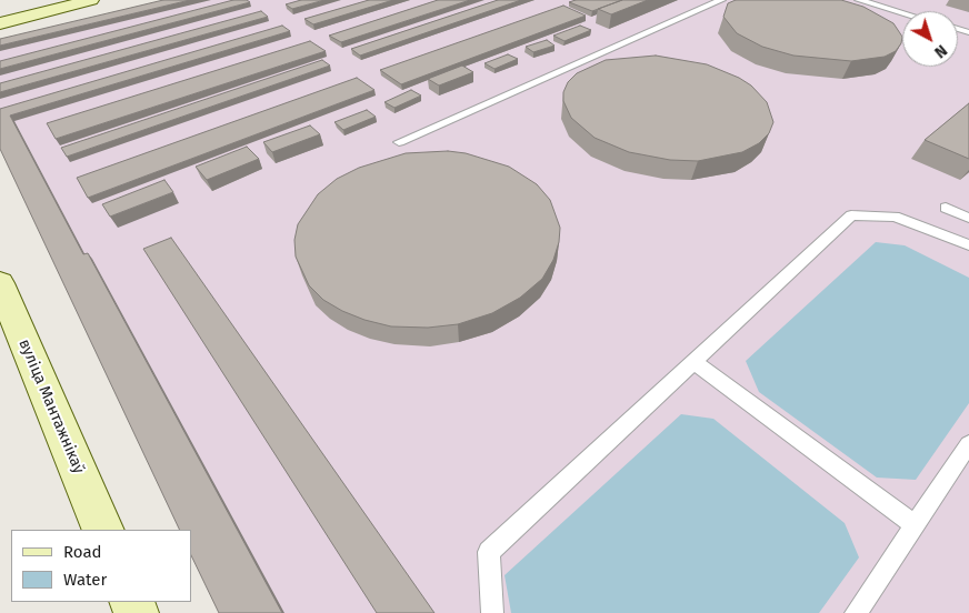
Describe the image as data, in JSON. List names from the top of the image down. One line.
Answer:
{"streets":{"street":["вуліца Мантажнікаў"]},"legend":["Road","Water"],"north":"bottom right"}
